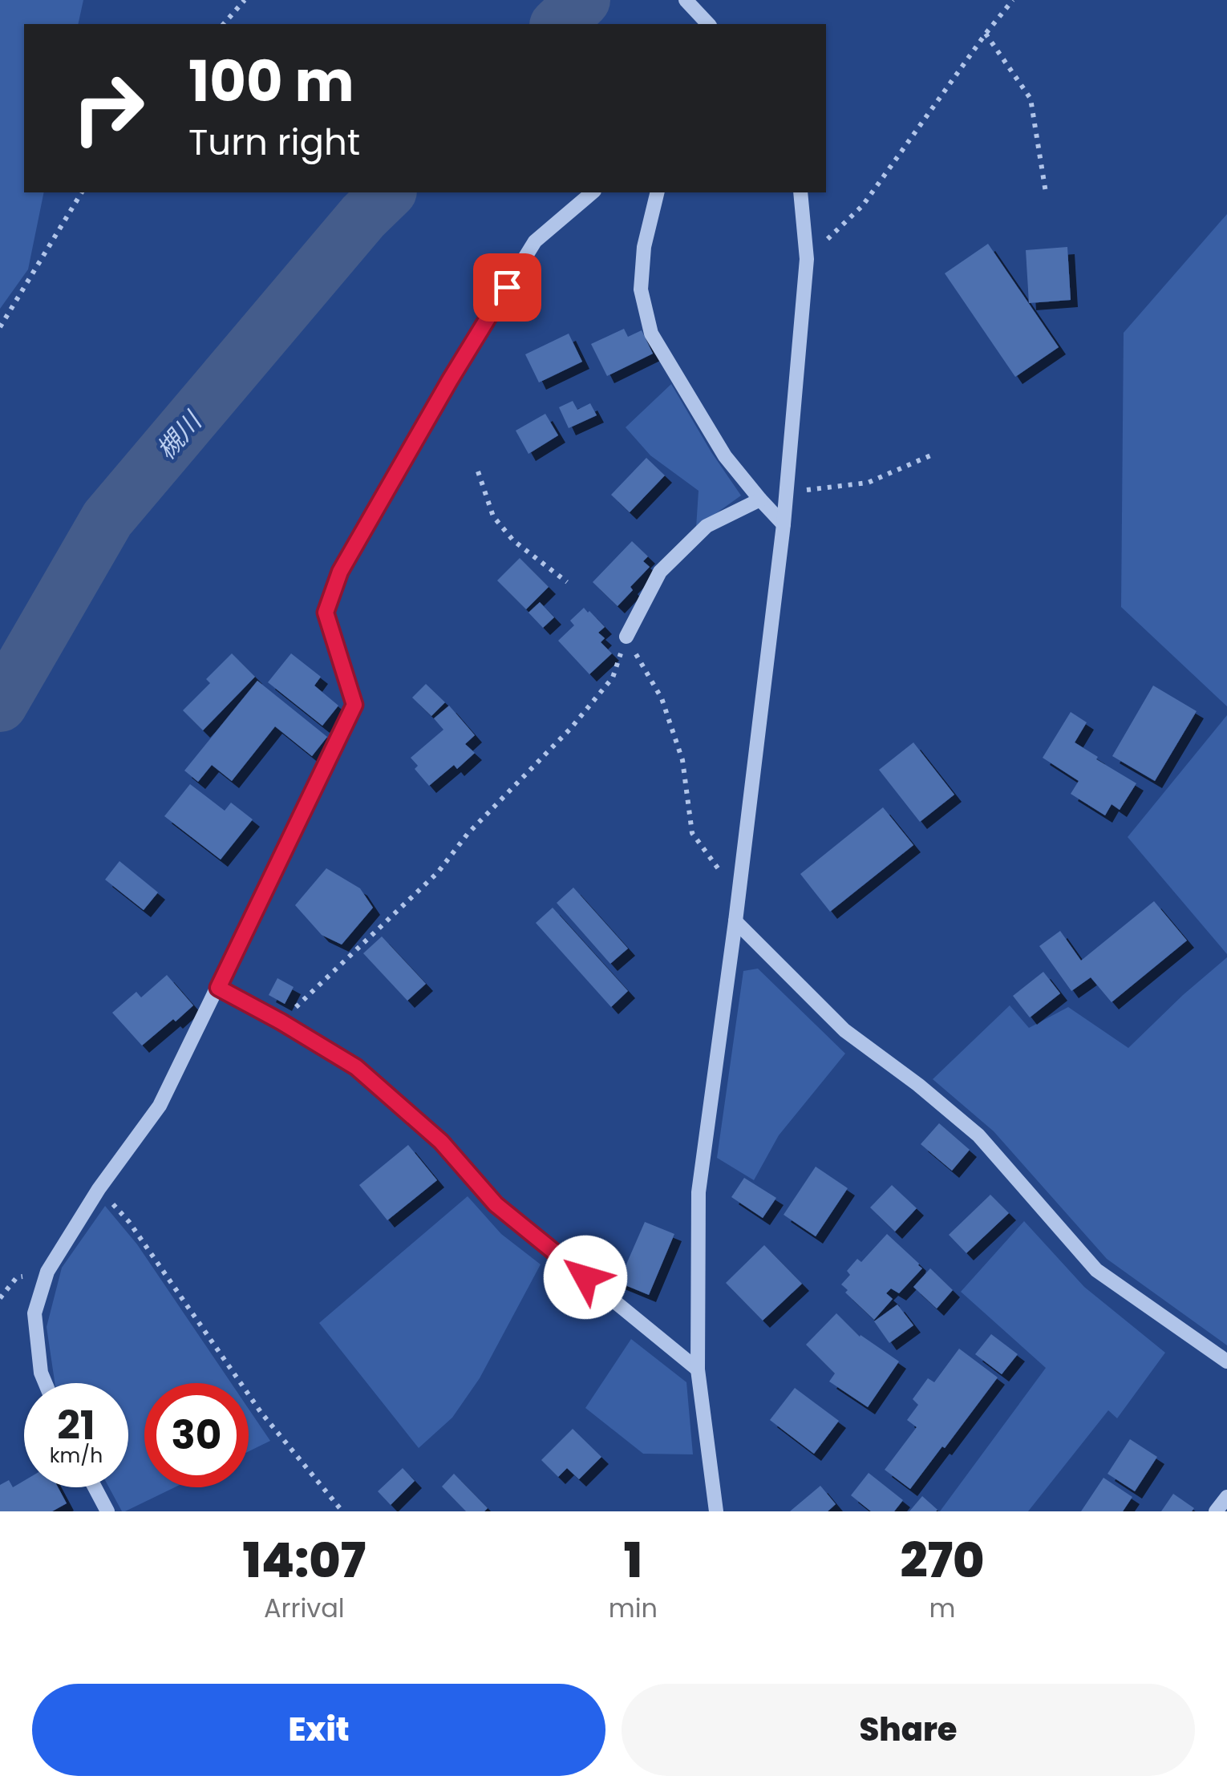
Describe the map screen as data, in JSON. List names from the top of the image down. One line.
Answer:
{"water":["槻川"],"page":{"turn":["100 m","Turn right"],"speed":"21 km/h","limit":"30","eta":["14:07","Arrival","1","min","270","m"],"buttons":["Exit","Share"]}}
